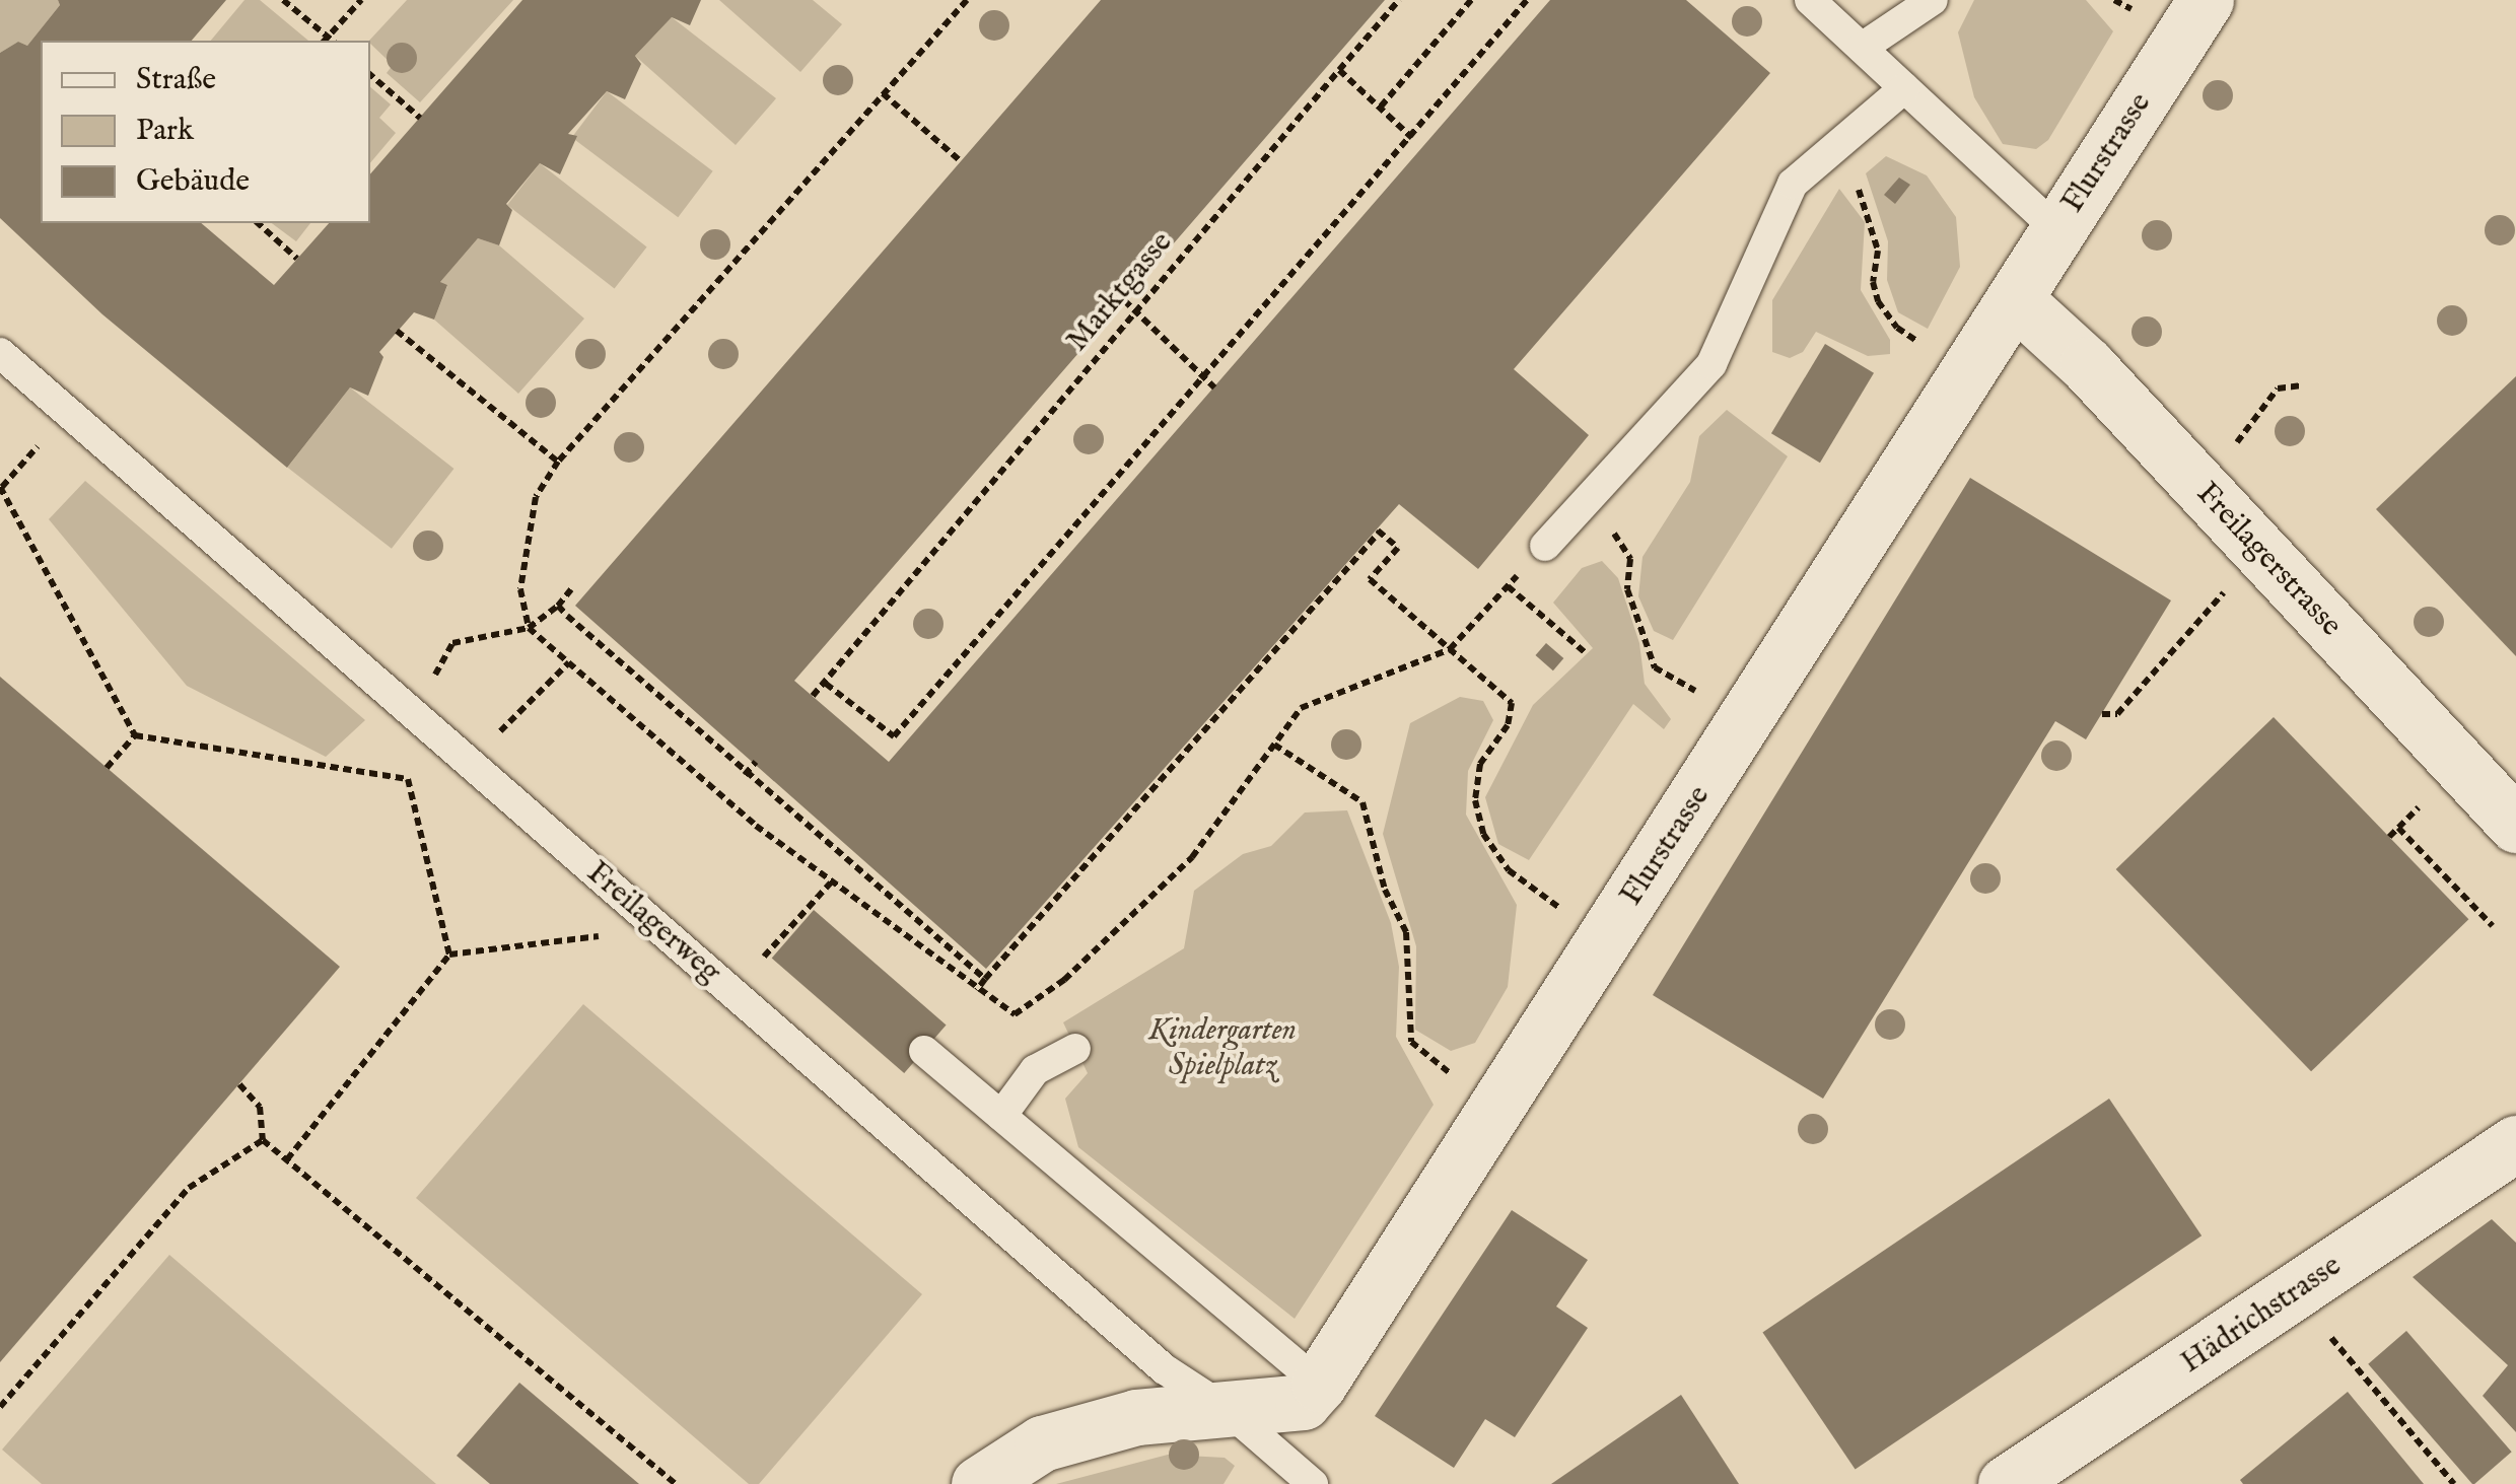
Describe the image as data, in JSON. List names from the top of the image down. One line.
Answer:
{"streets":{"street":["Flurstrasse","Freilagerstrasse","Hädrichstrasse"],"lane":["Freilagerweg"],"path":["Marktgasse"]},"crossings":[["Flurstrasse","Freilagerstrasse"]],"parks":["Kindergarten Spielplatz"],"legend":["Straße","Park","Gebäude"]}
